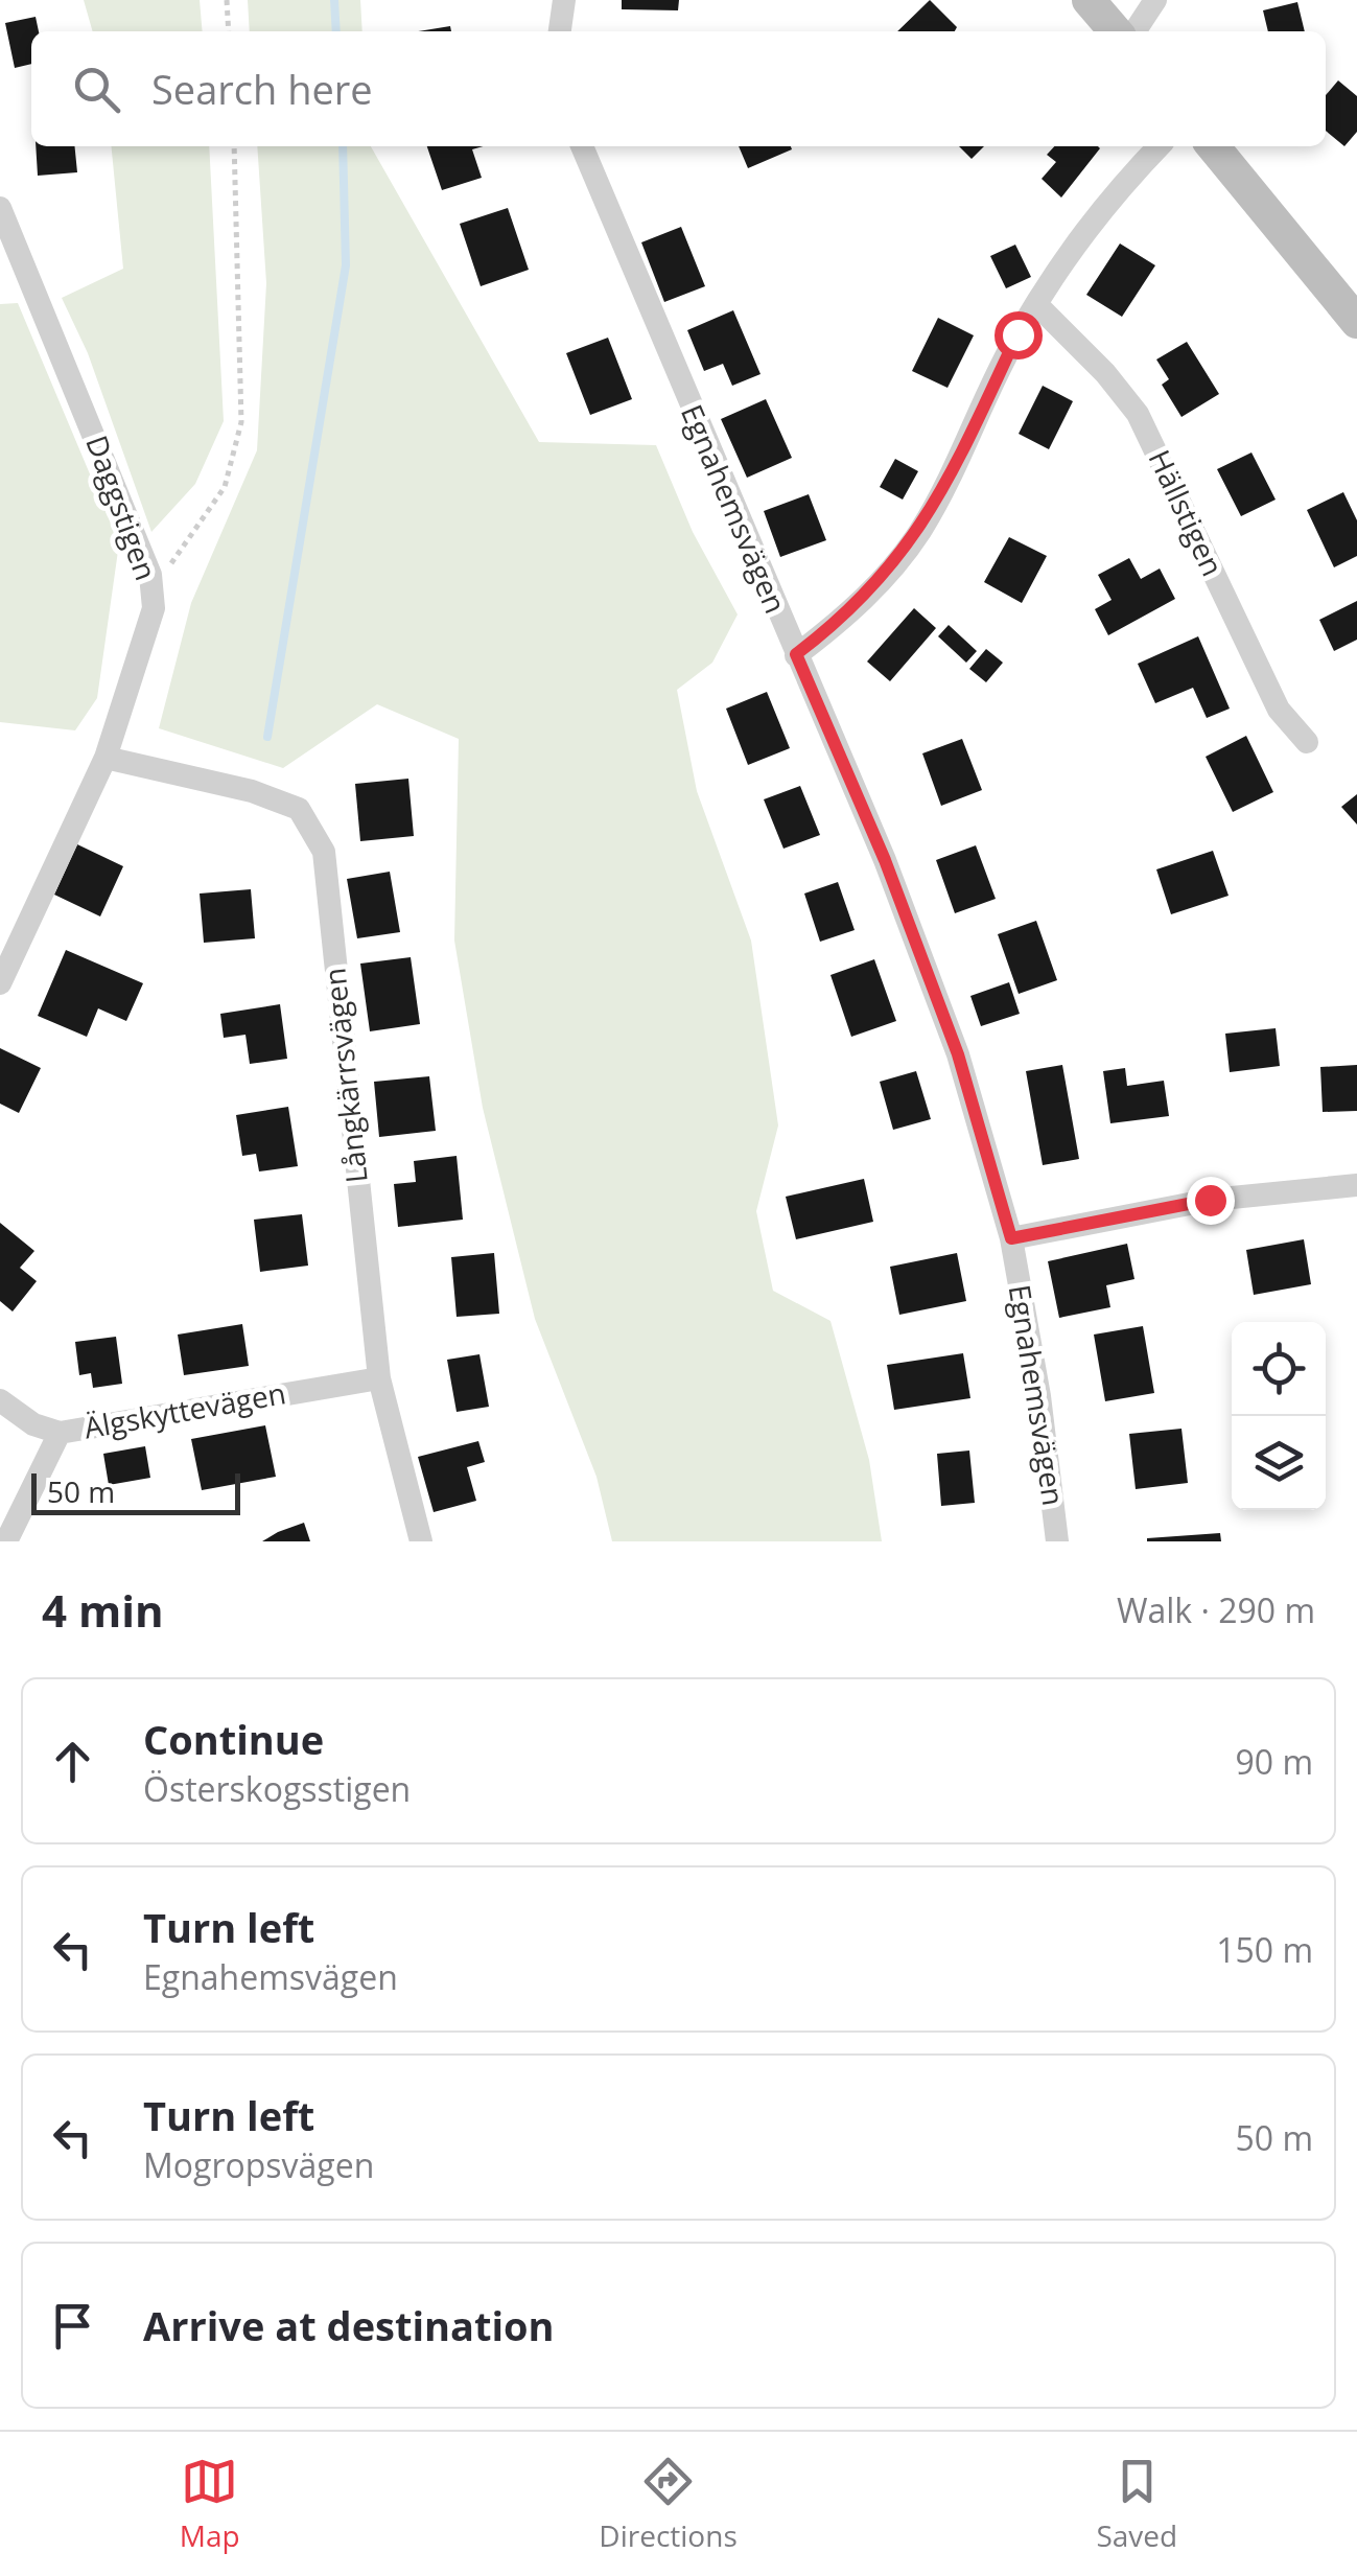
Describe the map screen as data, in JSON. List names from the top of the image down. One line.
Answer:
{"streets":{"street":["Daggstigen","Egnahemsvägen","Hällstigen","Långkärrsvägen","Älgskyttevägen"]},"crossings":[["Daggstigen","Långkärrsvägen"],["Långkärrsvägen","Älgskyttevägen"]],"scale_bar":"50 m","page":{"search":"Search here","scale":"50 m","heading":["4 min","Walk · 290 m"],"list":[["Continue","Österskogsstigen","90 m"],["Turn left","Egnahemsvägen","150 m"],["Turn left","Mogropsvägen","50 m"],"Arrive at destination"],"nav":["Map","Directions","Saved"]}}
